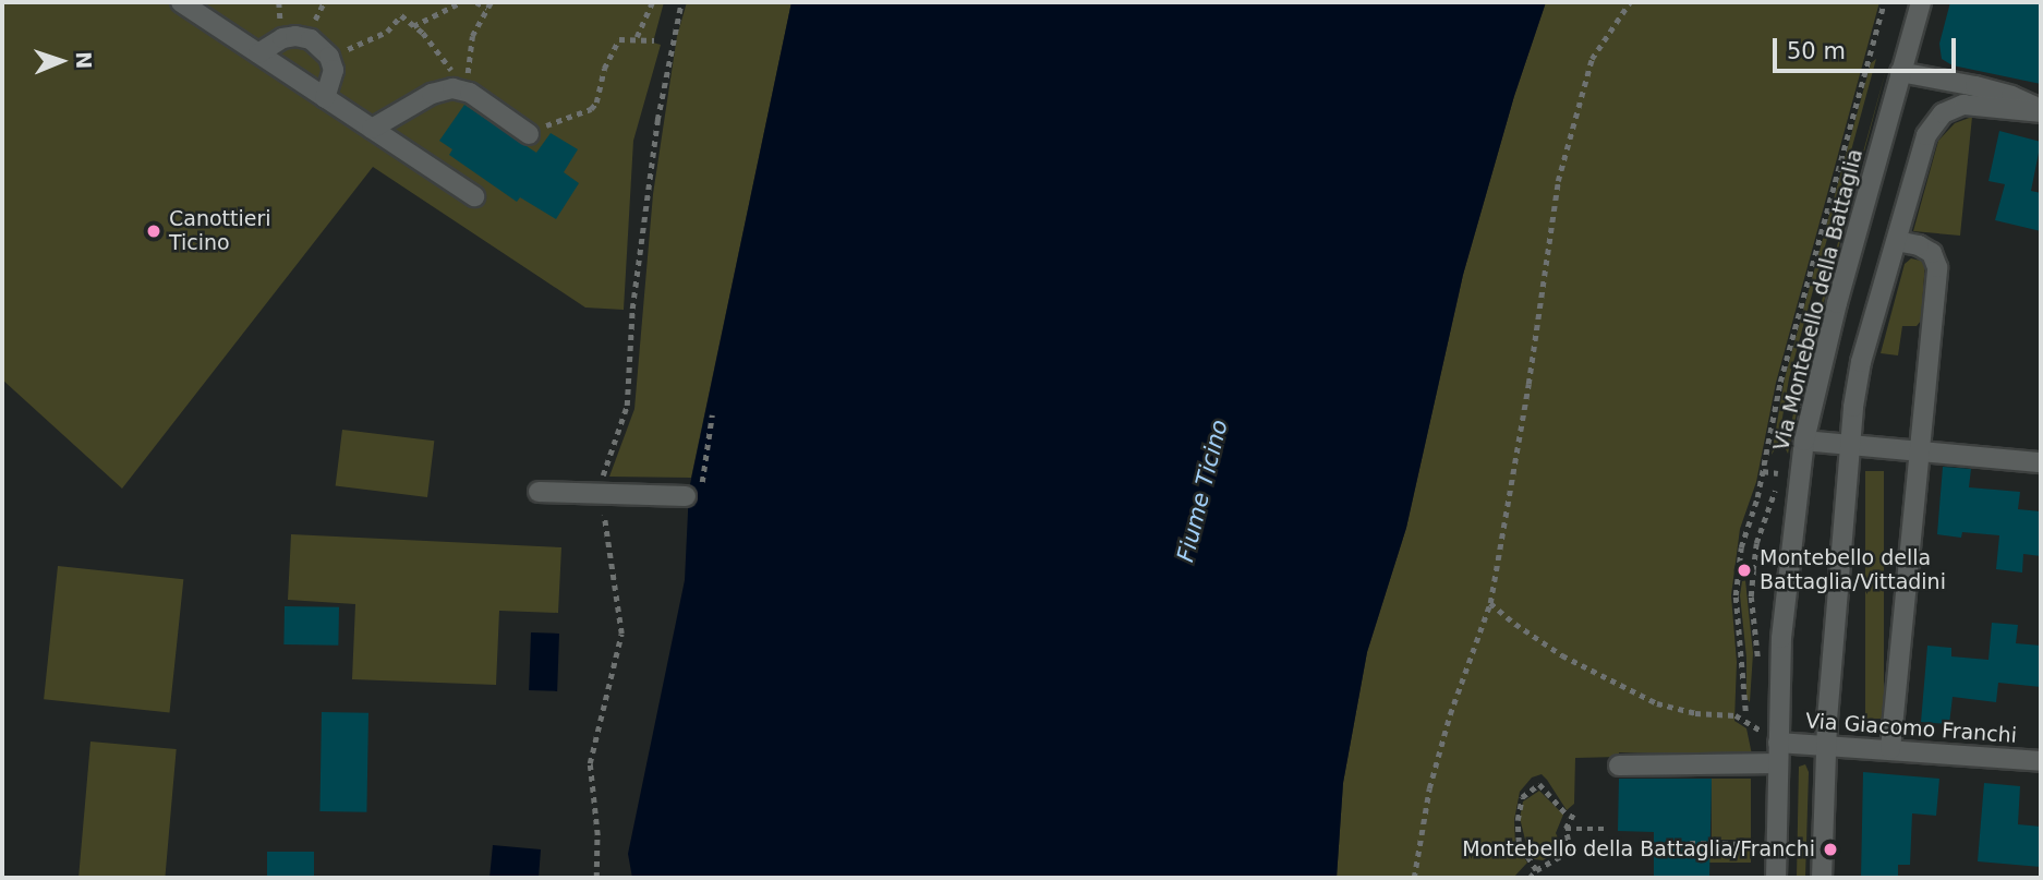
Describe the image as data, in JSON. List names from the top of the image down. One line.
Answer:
{"streets":{"street":["Via Montebello della Battaglia","Via Giacomo Franchi"]},"crossings":[["Via Montebello della Battaglia","Via Giacomo Franchi"]],"water":["Fiume Ticino"],"places":["Canottieri Ticino","Montebello della Battaglia/Vittadini","Montebello della Battaglia/Franchi"],"scale_bar":"50 m","north":"right"}
